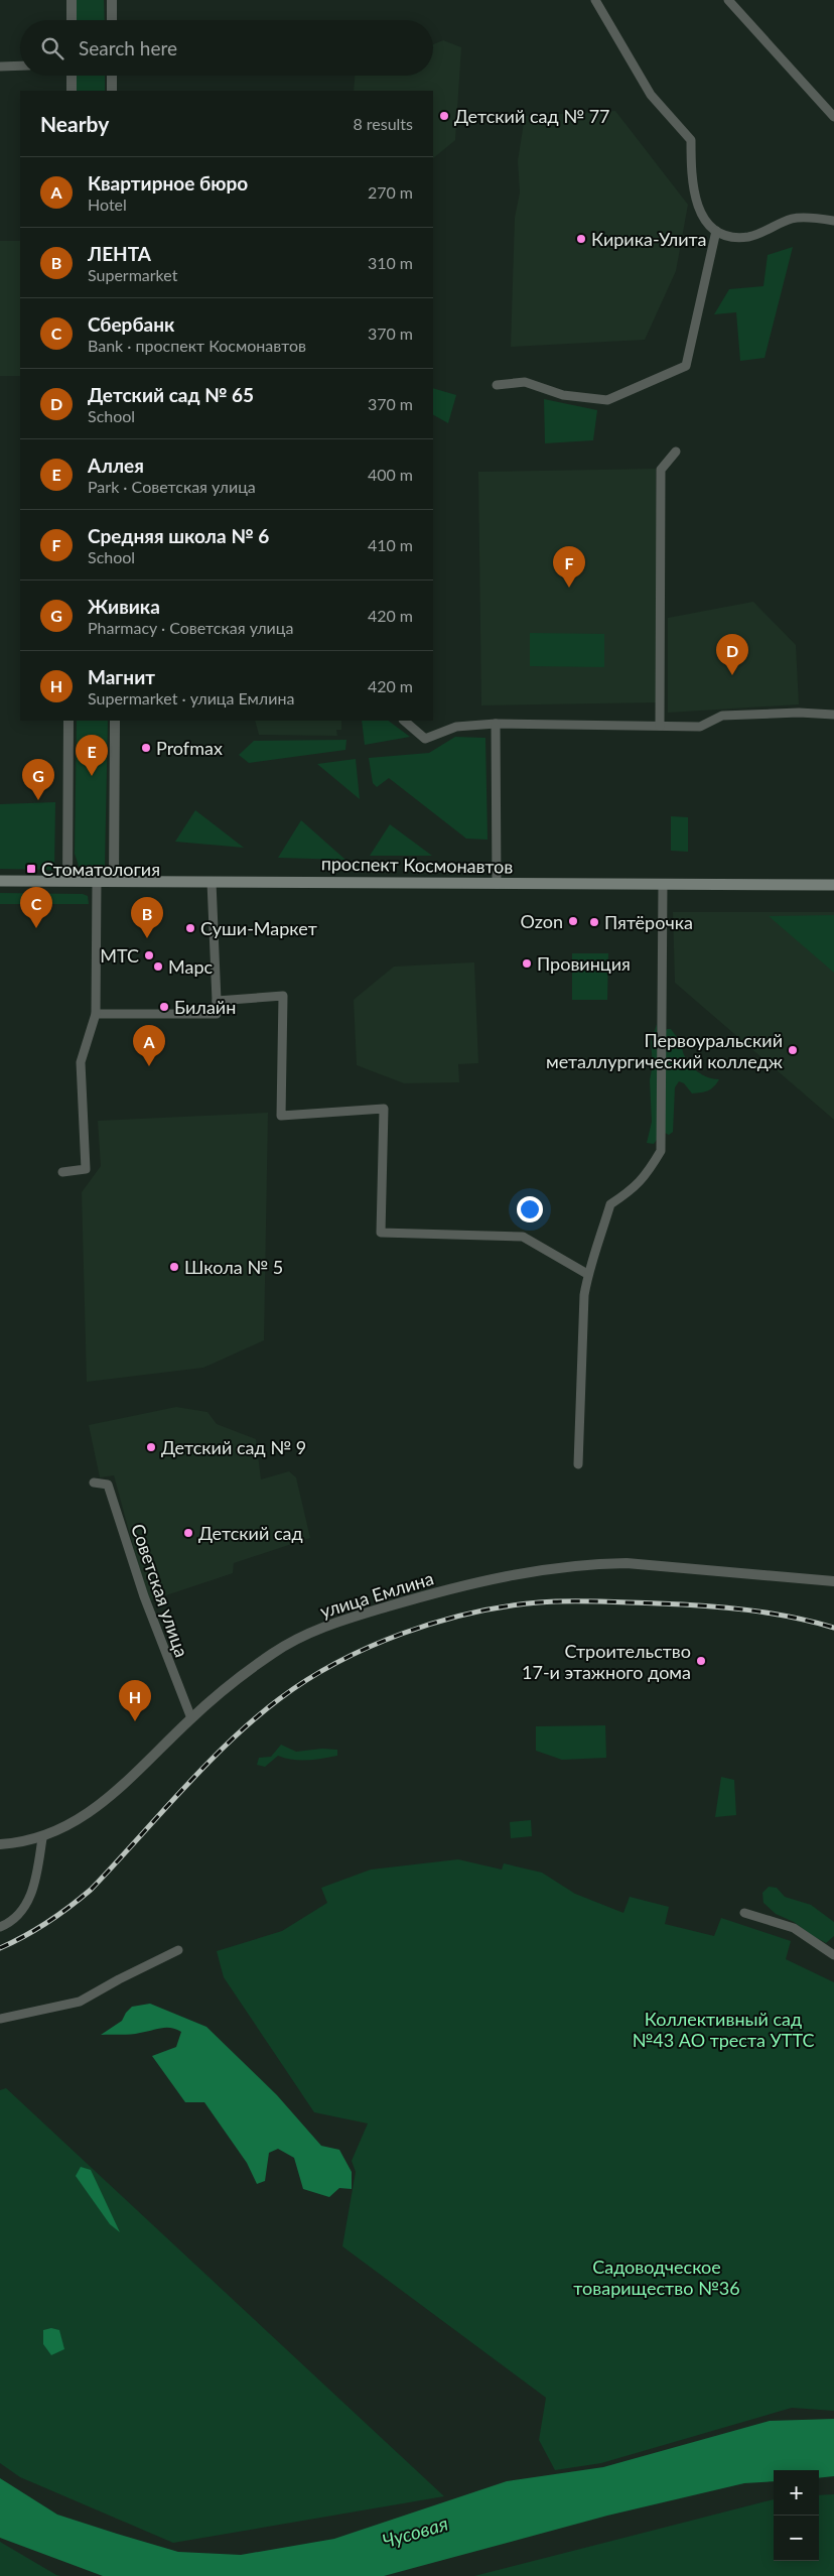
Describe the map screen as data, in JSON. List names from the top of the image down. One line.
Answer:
{"streets":{"main road":["проспект Космонавтов"],"street":["Советская улица","улица Емлина"]},"crossings":[["Советская улица","улица Емлина"]],"water":["Чусовая"],"parks":["Коллективный сад №43 АО треста УТТС","Садоводческое товарищество №36"],"places":{"other":["Детский сад № 77","Кирика-Улита","Profmax","Ozon","Пятёрочка","Суши-Маркет","МТС","Провинция","Марс","Билайн","Первоуральский металлургический колледж","Школа № 5","Детский сад № 9","Детский сад","Строительство 17-и этажного дома"],"transit":["Стоматология"]},"page":{"search":"Search here","heading":["Nearby","8 results"],"list":[{"mark":"A","name":"Квартирное бюро","note":"Hotel","value":"270 m"},{"mark":"B","name":"ЛЕНТА","note":"Supermarket","value":"310 m"},{"mark":"C","name":"Сбербанк","note":"Bank · проспект Космонавтов","value":"370 m"},{"mark":"D","name":"Детский сад № 65","note":"School","value":"370 m"},{"mark":"E","name":"Аллея","note":"Park · Советская улица","value":"400 m"},{"mark":"F","name":"Средняя школа № 6","note":"School","value":"410 m"},{"mark":"G","name":"Живика","note":"Pharmacy · Советская улица","value":"420 m"},{"mark":"H","name":"Магнит","note":"Supermarket · улица Емлина","value":"420 m"}],"pins":["F","D","E","G","C","B","A","H"],"map_buttons":["+","−"]}}
